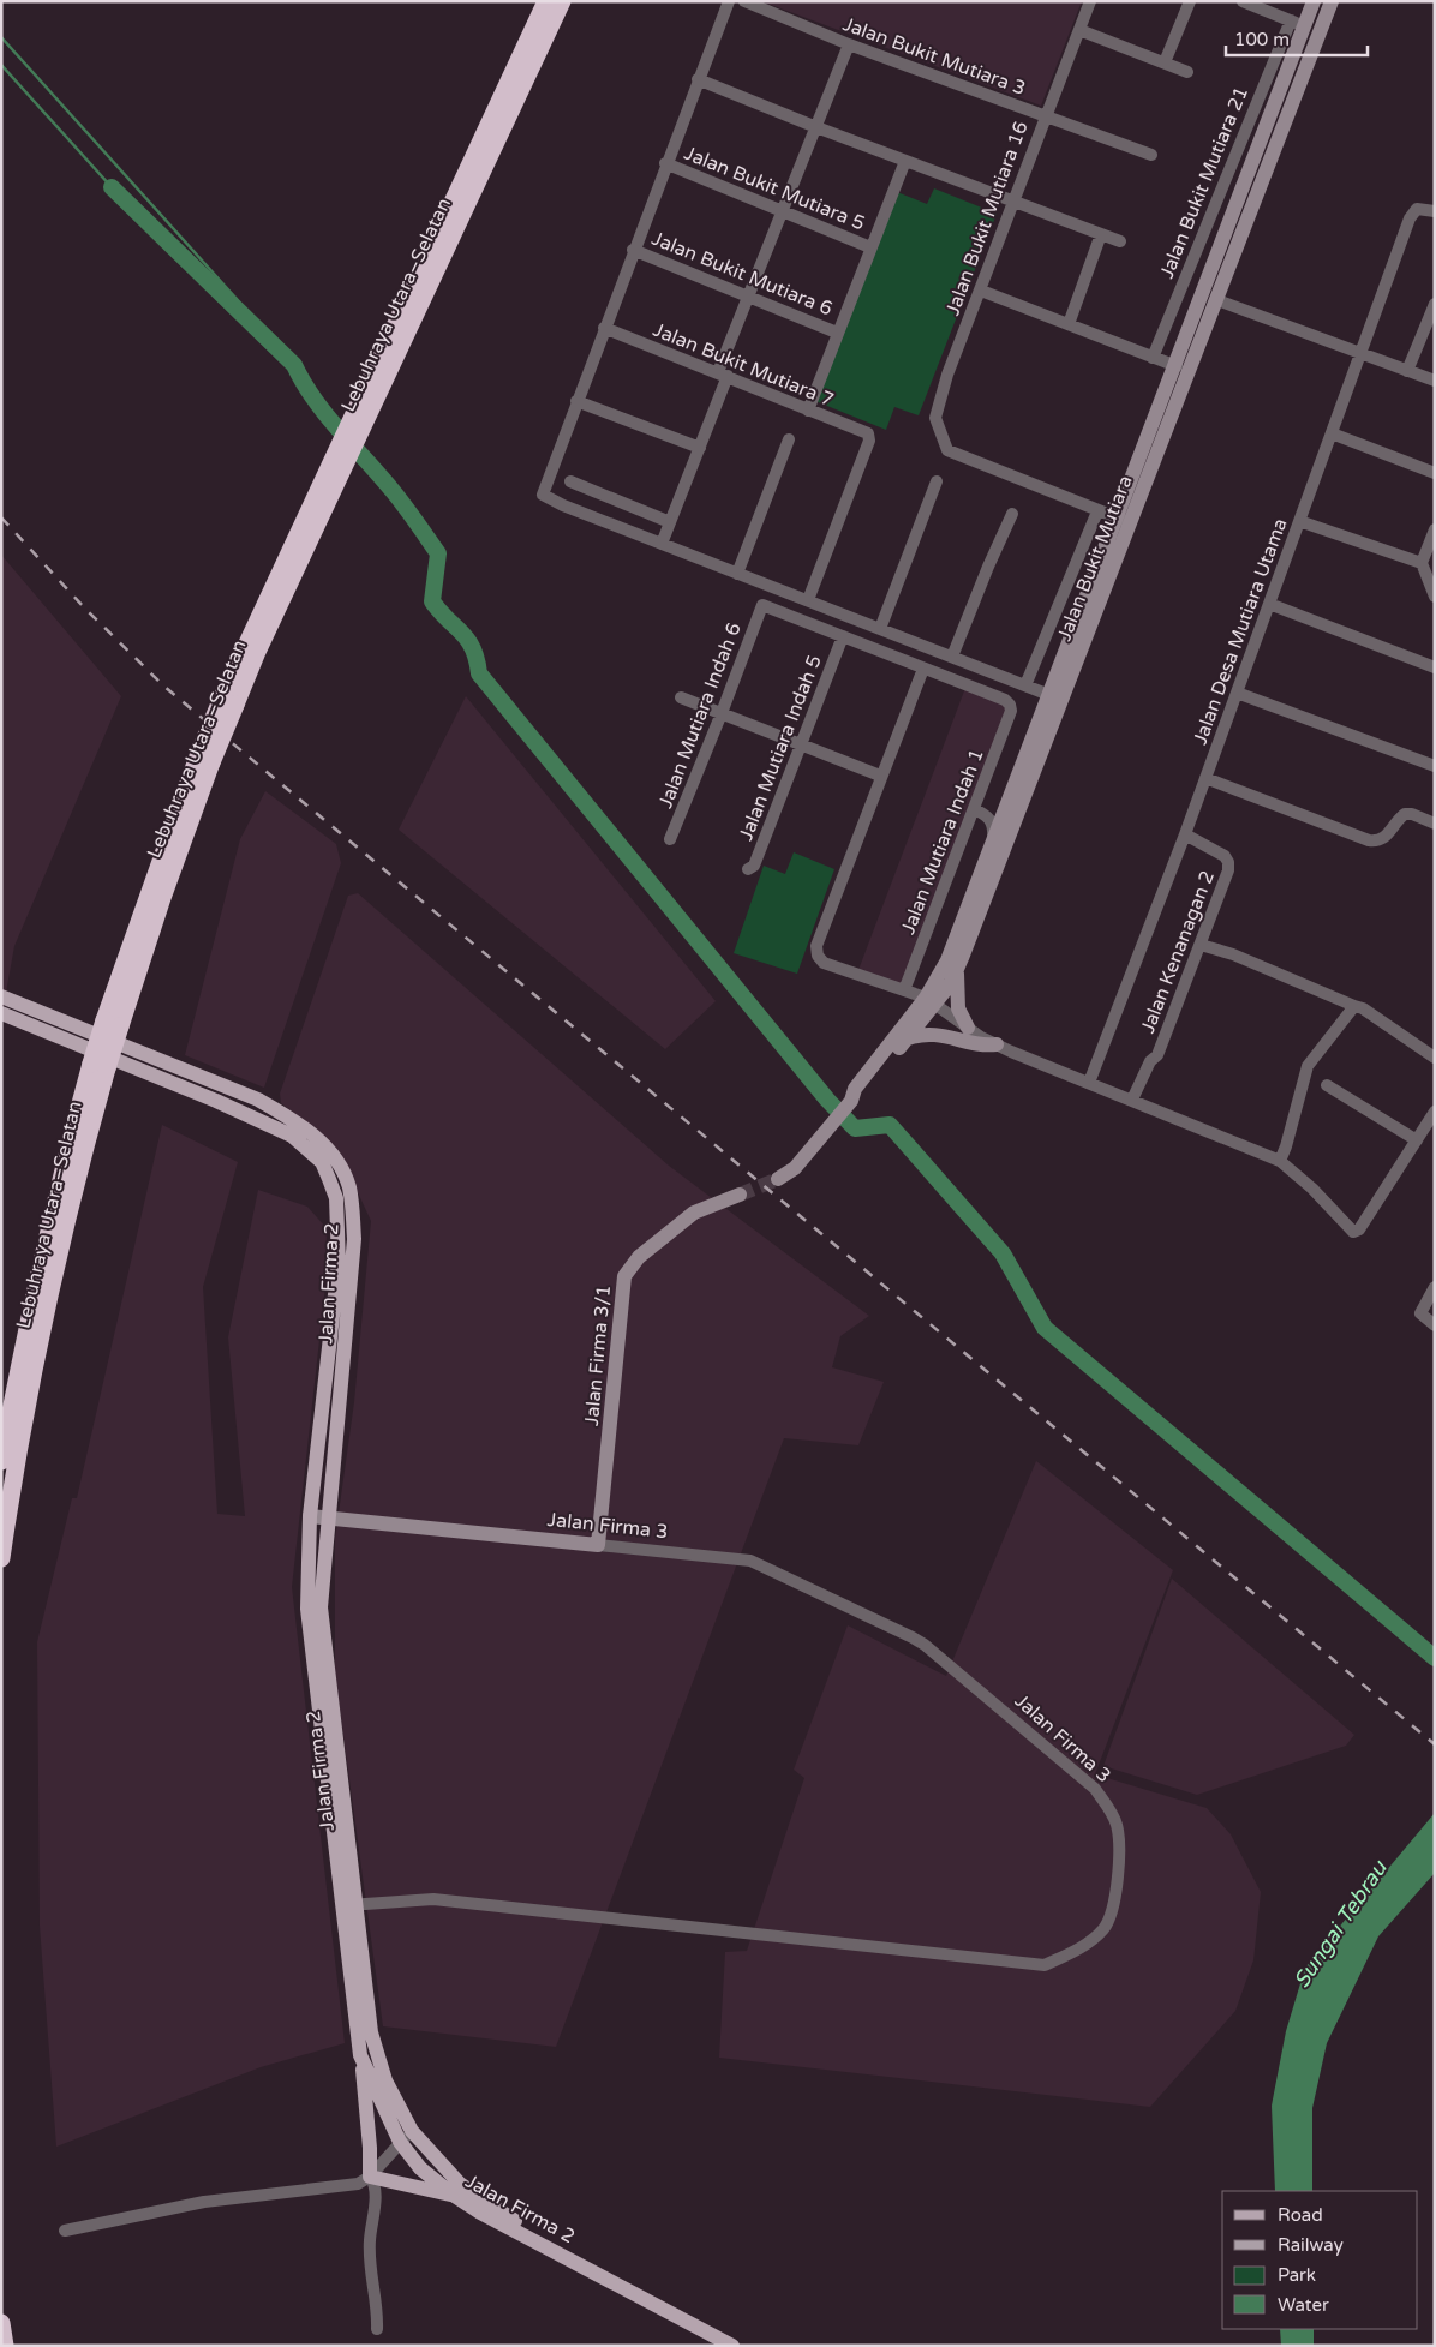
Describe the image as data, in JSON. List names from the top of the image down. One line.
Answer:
{"streets":{"highway":["Lebuhraya Utara–Selatan"],"main road":["Jalan Firma 2"],"street":["Jalan Bukit Mutiara 3","Jalan Bukit Mutiara 21","Jalan Bukit Mutiara 5","Jalan Bukit Mutiara 16","Jalan Bukit Mutiara 6","Jalan Bukit Mutiara 7","Jalan Bukit Mutiara","Jalan Desa Mutiara Utama","Jalan Mutiara Indah 6","Jalan Mutiara Indah 5","Jalan Mutiara Indah 1","Jalan Kenanagan 2","Jalan Firma 3/1","Jalan Firma 3"]},"crossings":[["Jalan Bukit Mutiara 3","Jalan Bukit Mutiara 16"],["Jalan Bukit Mutiara 21","Jalan Bukit Mutiara"],["Jalan Desa Mutiara Utama","Jalan Kenanagan 2"],["Jalan Mutiara Indah 6","Jalan Mutiara Indah 5"],["Jalan Firma 2","Jalan Firma 3"],["Jalan Firma 3/1","Jalan Firma 3"]],"water":["Sungai Tebrau"],"legend":["Road","Railway","Park","Water"],"scale_bar":"100 m"}
